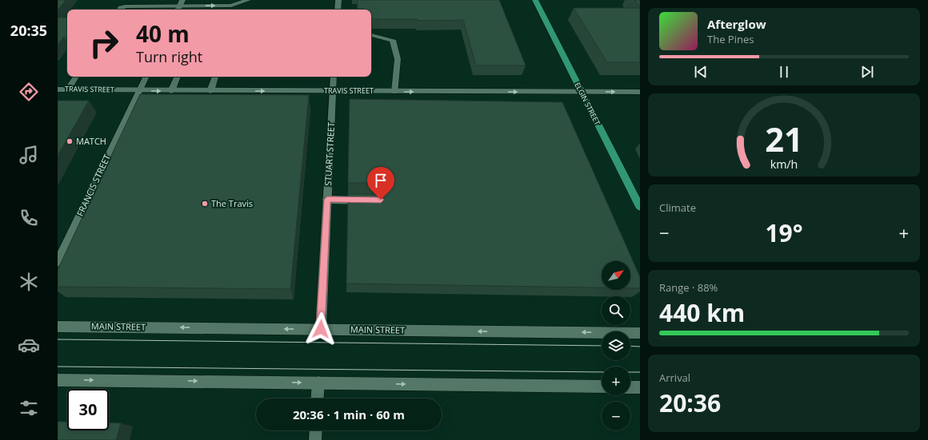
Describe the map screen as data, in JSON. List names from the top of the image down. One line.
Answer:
{"streets":{"main road":["TRAVIS STREET","ELGIN STREET","STUART STREET","FRANCIS STREET","MAIN STREET"]},"crossings":[["TRAVIS STREET","ELGIN STREET"],["TRAVIS STREET","STUART STREET"],["TRAVIS STREET","FRANCIS STREET"],["STUART STREET","MAIN STREET"]],"one_way":["TRAVIS STREET"],"places":["MATCH","The Travis"],"north":"top right","page":{"tabs":"20:35","turn":["40 m","Turn right"],"song":["Afterglow","The Pines"],"tile":["Climate",["Range · 88%","440 km"],["Arrival","20:36"]],"heat":["−","19°","+"],"map_buttons":["+","−"],"limit":"30","trip":"20:36 · 1 min · 60 m","gauge":["21","km/h"]}}
